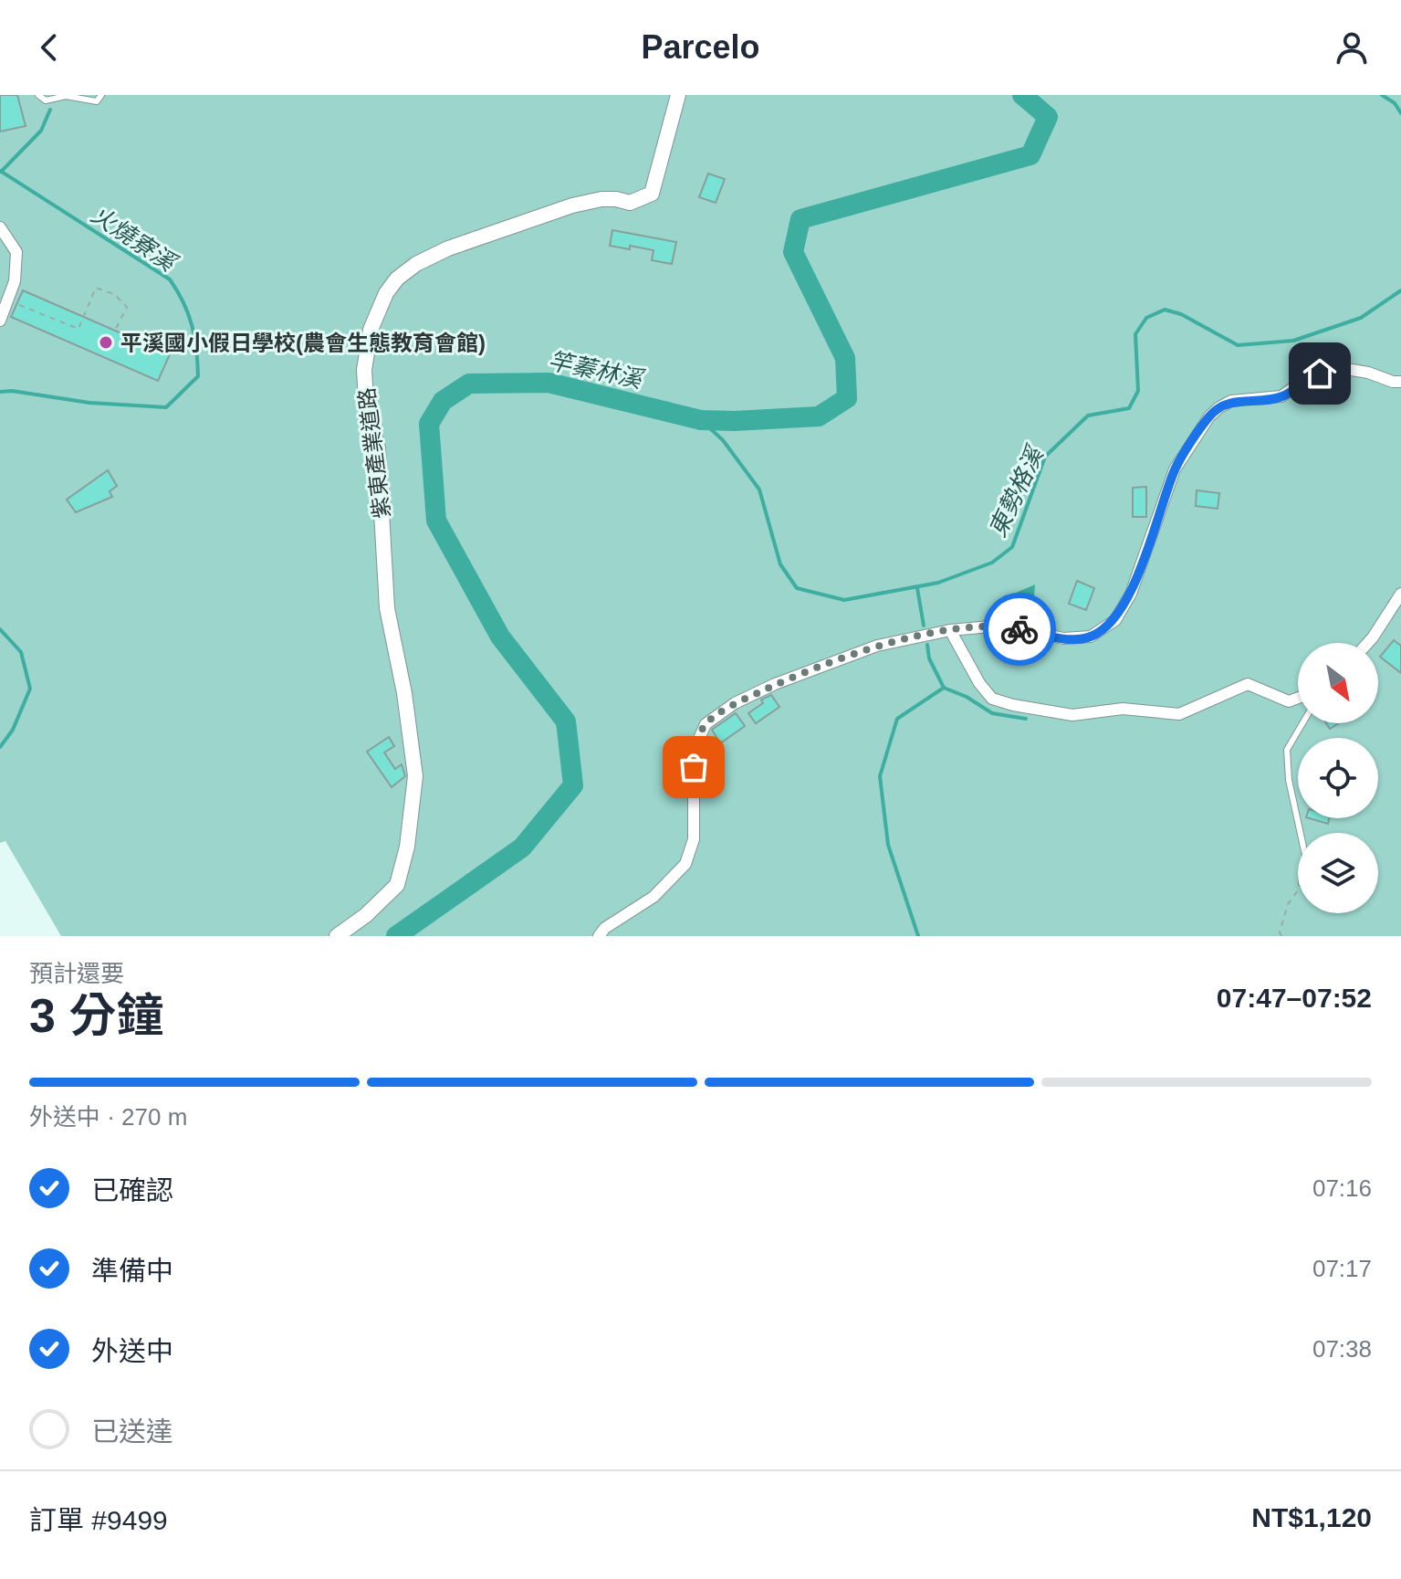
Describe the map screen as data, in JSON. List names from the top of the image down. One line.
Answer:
{"streets":{"street":["紫東產業道路"]},"water":["火燒寮溪","竿蓁林溪","東勢格溪"],"places":["平溪國小假日學校(農會生態教育會館)"],"north":"bottom right","page":{"header":"Parcelo","heading":["3 分鐘","預計還要","07:47–07:52"],"panel":["訂單 #9499","NT$1,120"],"bar":"外送中 · 270 m","list":[["已確認","07:16"],["準備中","07:17"],["外送中","07:38"],"已送達"]}}
